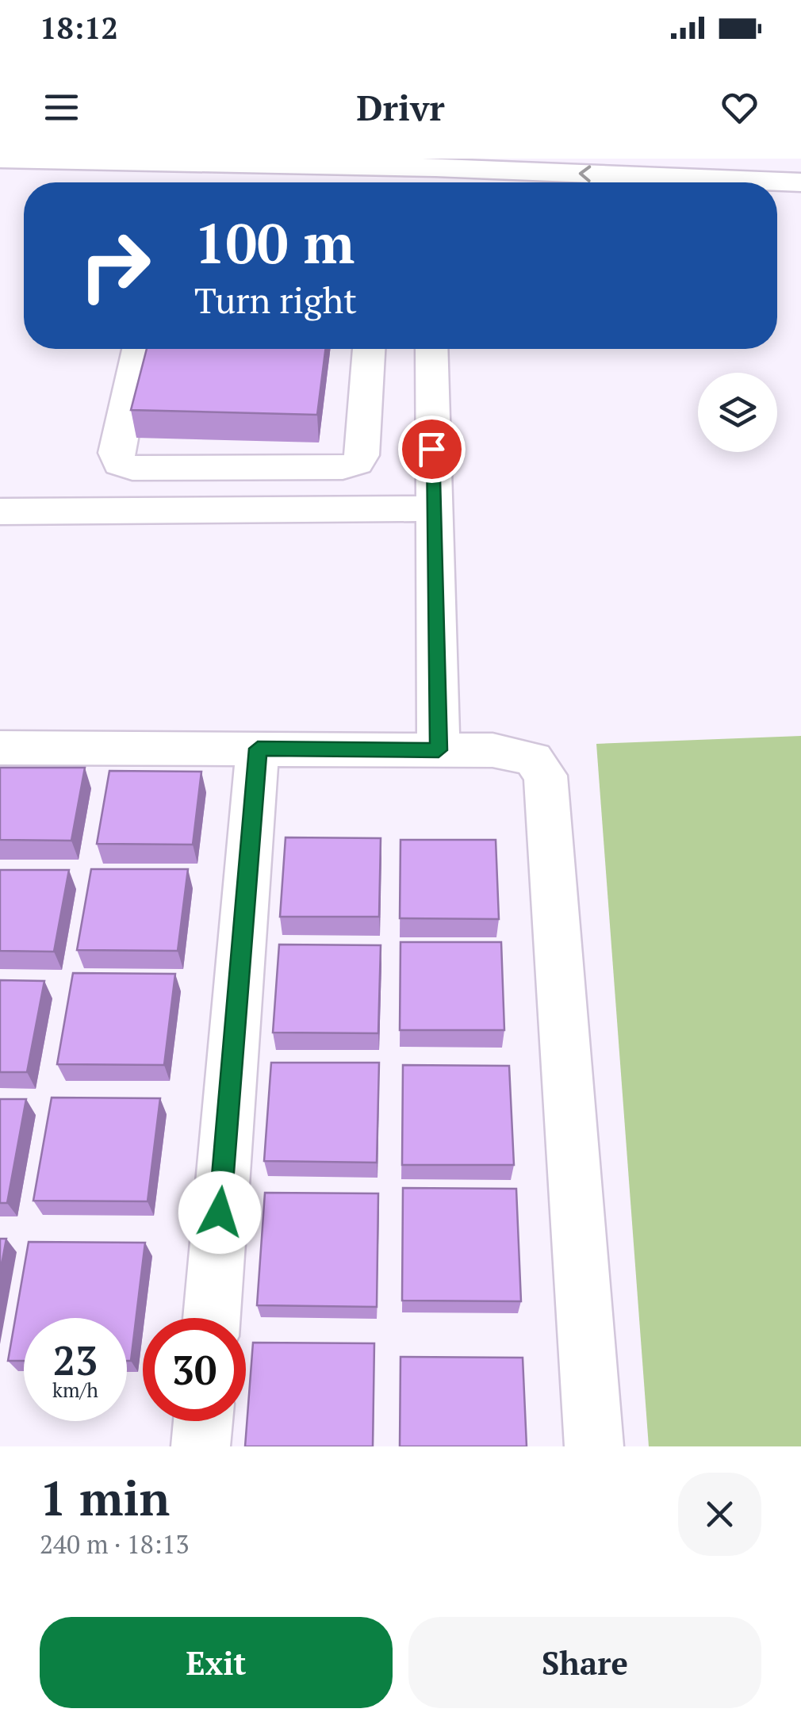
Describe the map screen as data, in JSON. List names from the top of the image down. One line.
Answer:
{"page":{"status":"18:12","header":"Drivr","turn":["100 m","Turn right"],"speed":"23 km/h","limit":"30","heading":["1 min","240 m · 18:13"],"buttons":["Exit","Share"]}}
